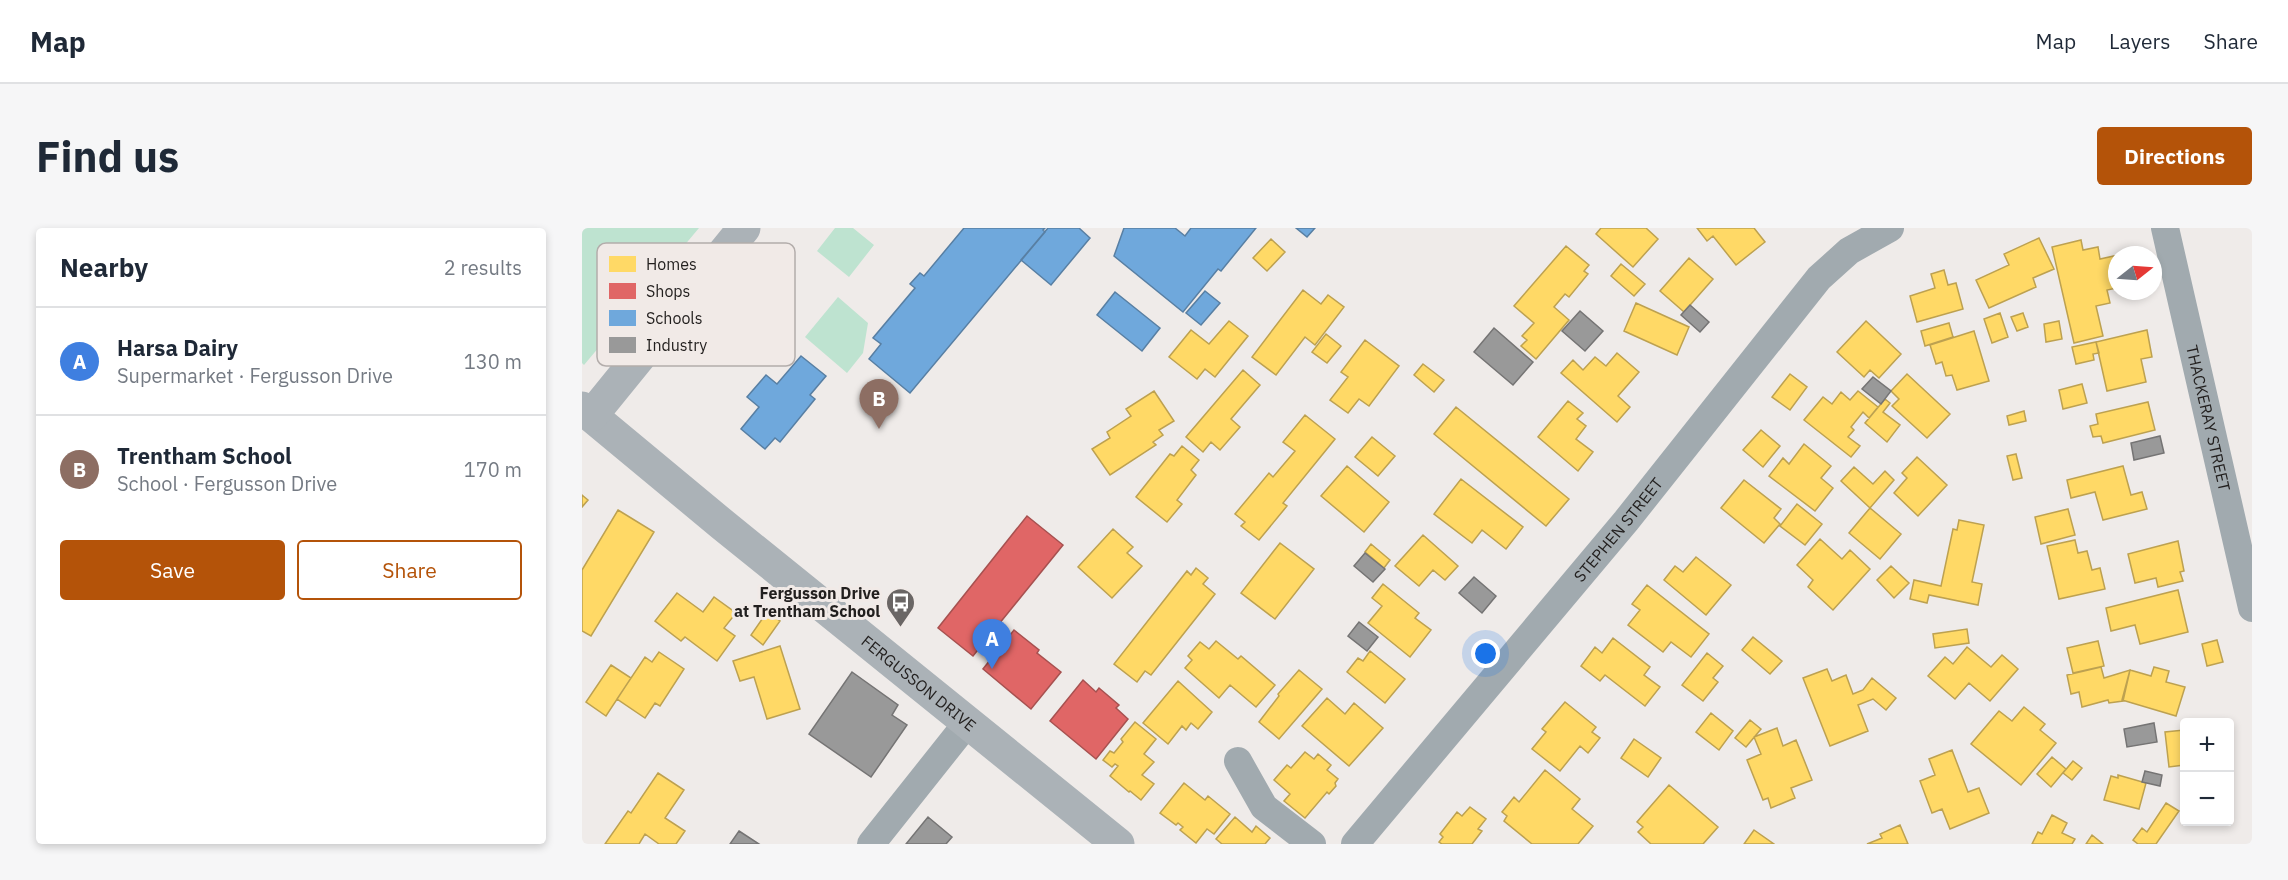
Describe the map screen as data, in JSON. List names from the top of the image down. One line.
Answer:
{"streets":{"main road":["FERGUSSON DRIVE"],"street":["THACKERAY STREET","STEPHEN STREET"]},"places":{"bus stop":["Fergusson Drive at Trentham School"]},"legend":["Homes","Shops","Schools","Industry"],"north":"right","page":{"header":"Map","nav":["Map","Layers","Share"],"buttons":["Directions",["Save","Share"]],"title":"Find us","heading":["Nearby","2 results"],"list":[{"mark":"A","name":"Harsa Dairy","note":"Supermarket · Fergusson Drive","value":"130 m"},{"mark":"B","name":"Trentham School","note":"School · Fergusson Drive","value":"170 m"}],"pins":["B","A"],"map_buttons":["+","−"]}}
